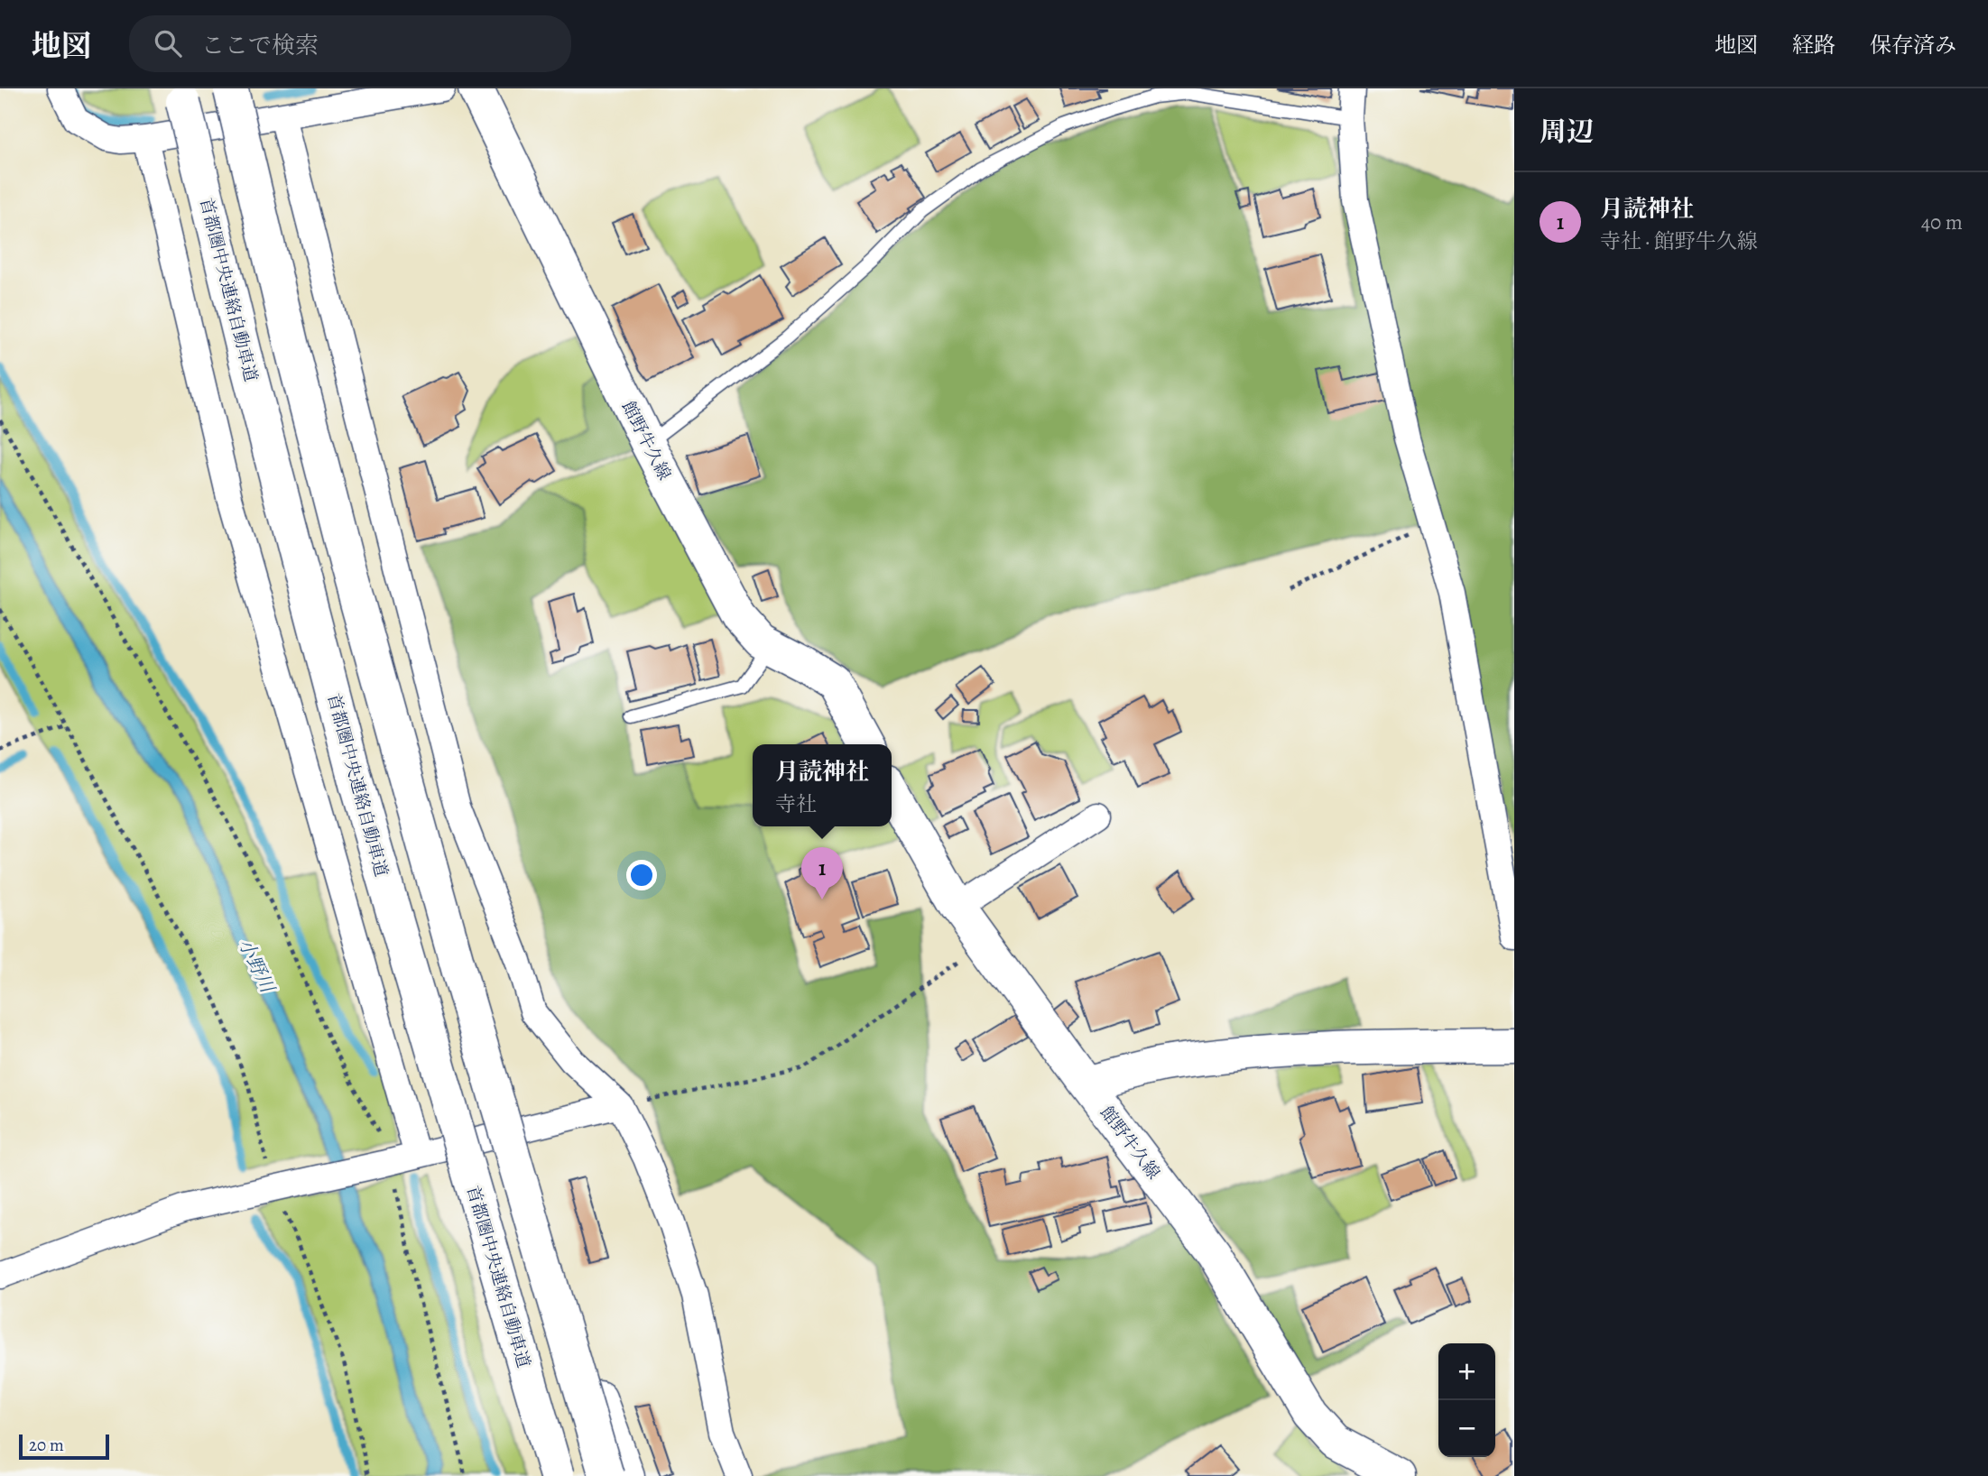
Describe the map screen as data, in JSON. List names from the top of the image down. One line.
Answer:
{"streets":{"main road":["首都圏中央連絡自動車道","館野牛久線"]},"water":["小野川"],"scale_bar":"20 m","page":{"header":"地図","search":"ここで検索","nav":["地図","経路","保存済み"],"heading":"周辺","list":[{"mark":"1","name":"月読神社","note":"寺社 · 館野牛久線","value":"40 m"}],"popup":["月読神社","寺社"],"pins":"1","map_buttons":["+","−"],"scale":"20 m"}}
